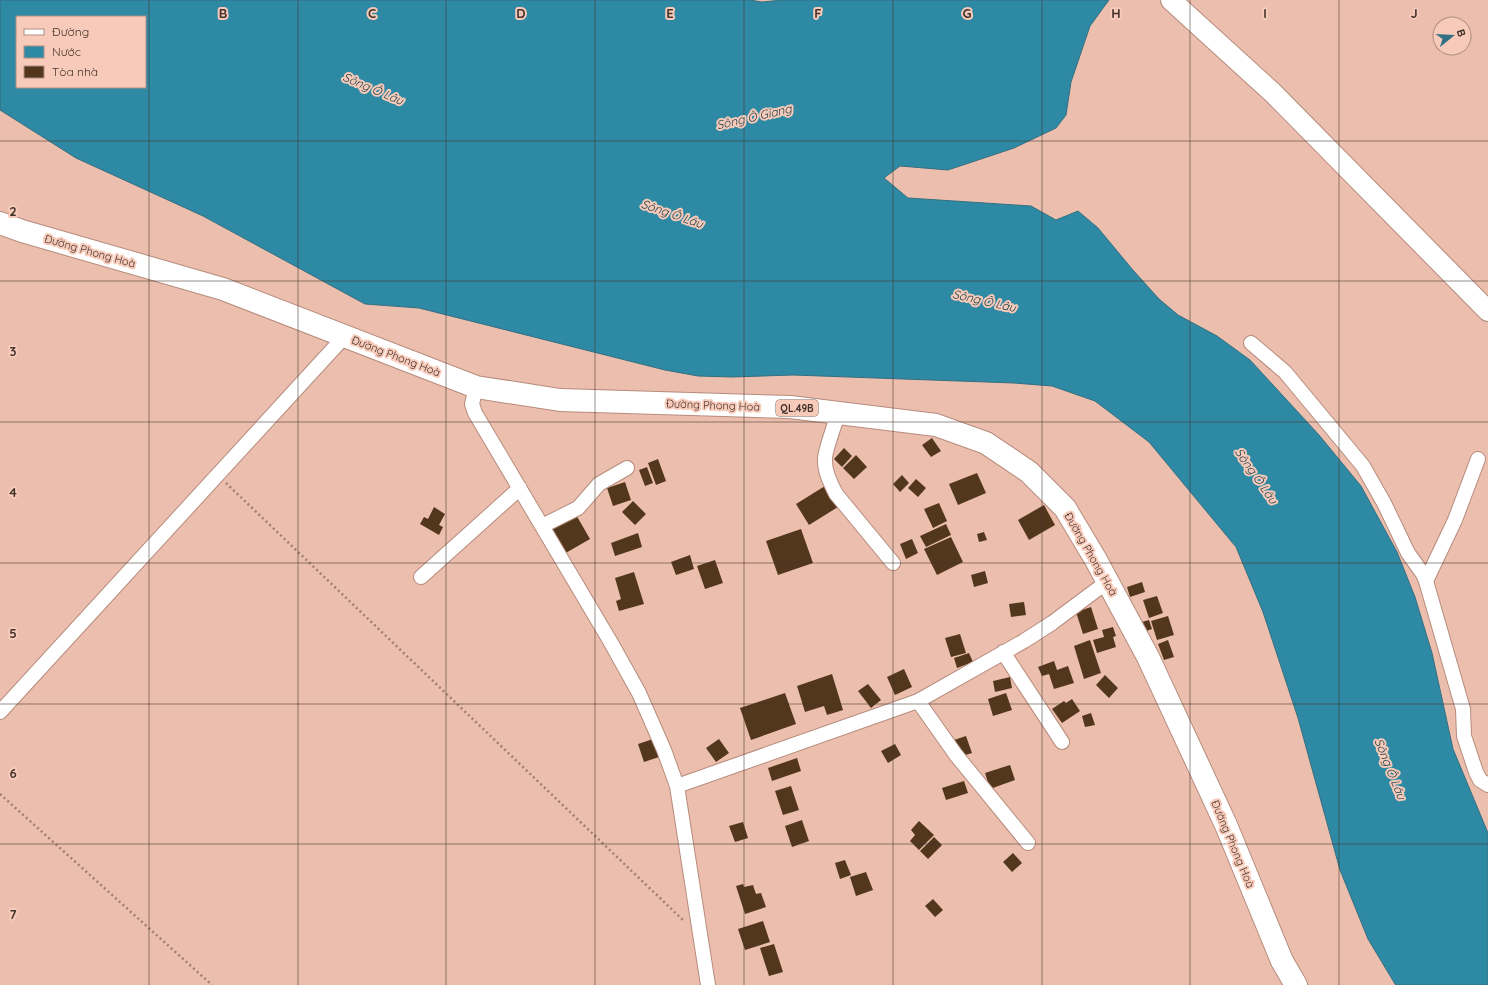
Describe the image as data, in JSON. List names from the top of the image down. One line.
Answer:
{"streets":{"main road":["Đường Phong Hoà","QL.49B"]},"water":["Sông Ô Lâu","Sông Ô Giang"],"legend":["Đường","Nước","Tòa nhà"],"north":"right","grid":{"columns":["B","C","D","E","F","G","H","I","J"],"rows":["2","3","4","5","6","7"]}}
